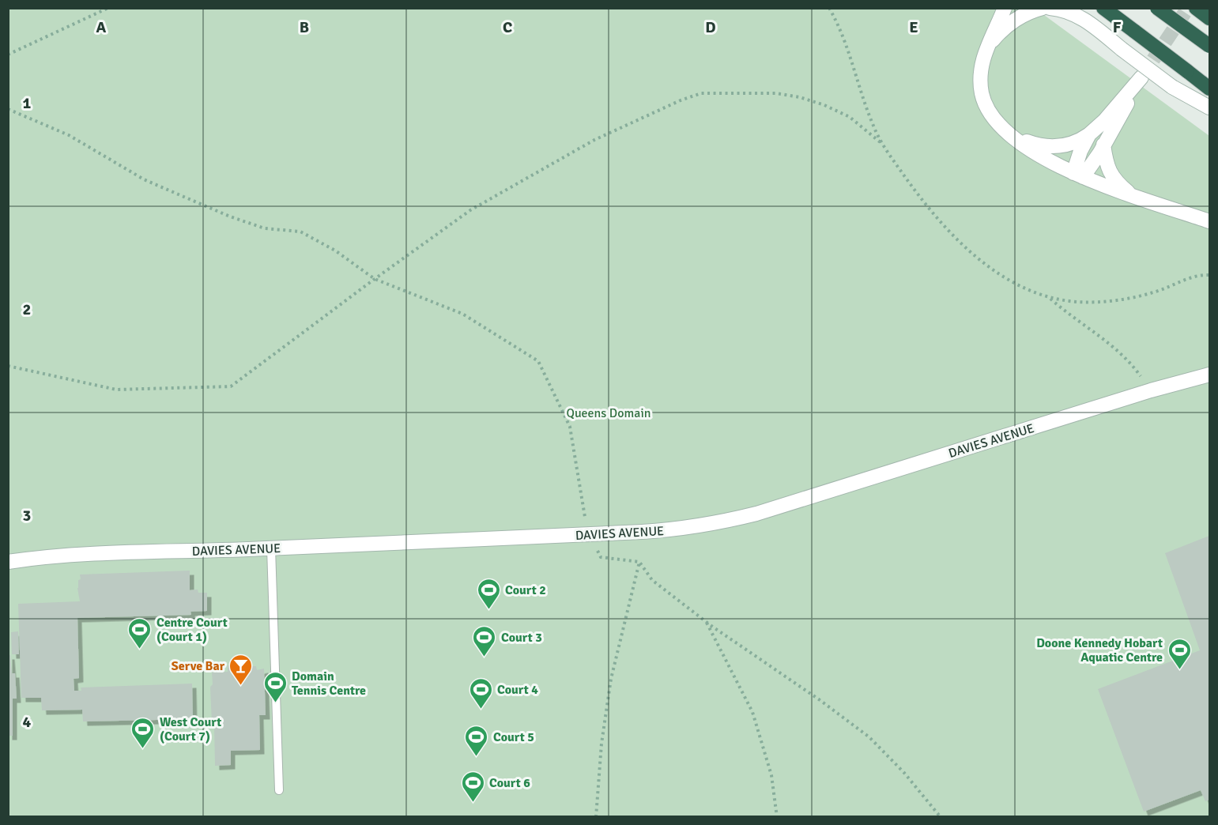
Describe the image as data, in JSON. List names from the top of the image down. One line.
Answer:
{"streets":{"street":["DAVIES AVENUE"]},"parks":["Queens Domain"],"places":{"sports":["Court 2","Centre Court (Court 1)","Court 3","Doone Kennedy Hobart Aquatic Centre","Domain Tennis Centre","Court 4","West Court (Court 7)","Court 5","Court 6"],"bar":["Serve Bar"]},"grid":{"columns":["A","B","C","D","E","F"],"rows":["1","2","3","4"]}}
